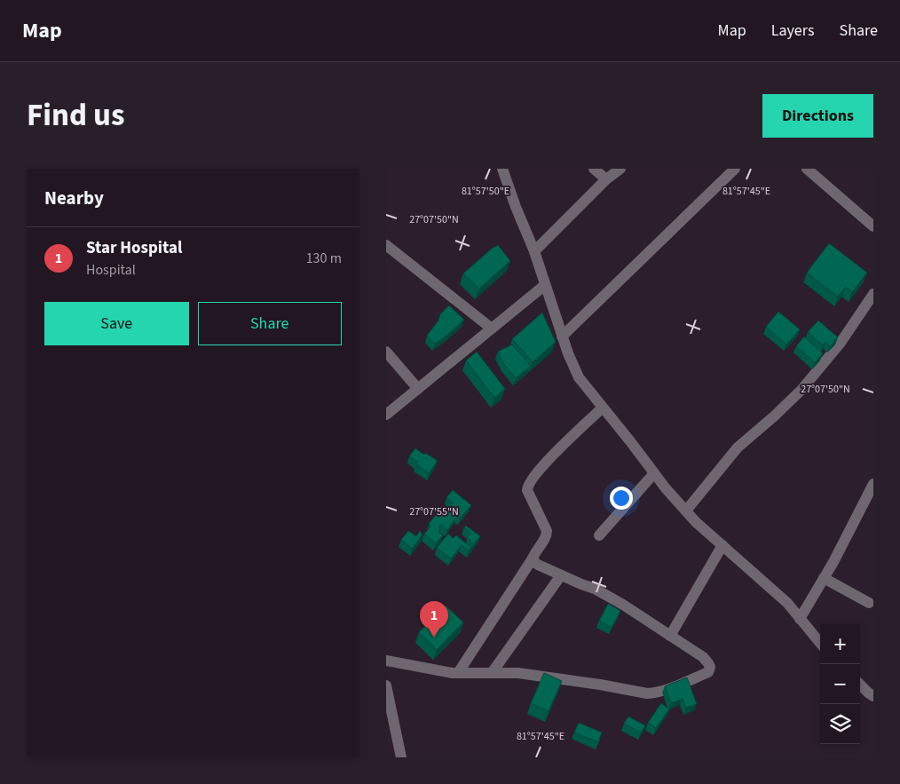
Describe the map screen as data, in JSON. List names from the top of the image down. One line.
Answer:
{"page":{"header":"Map","nav":["Map","Layers","Share"],"title":"Find us","buttons":["Directions",["Save","Share"]],"heading":"Nearby","list":[{"mark":"1","name":"Star Hospital","note":"Hospital","value":"130 m"}],"pins":"1","map_buttons":["+","−"]},"coordinates":["81°57'45\"E","81°57'50\"E","27°07'50\"N","27°07'55\"N"]}
